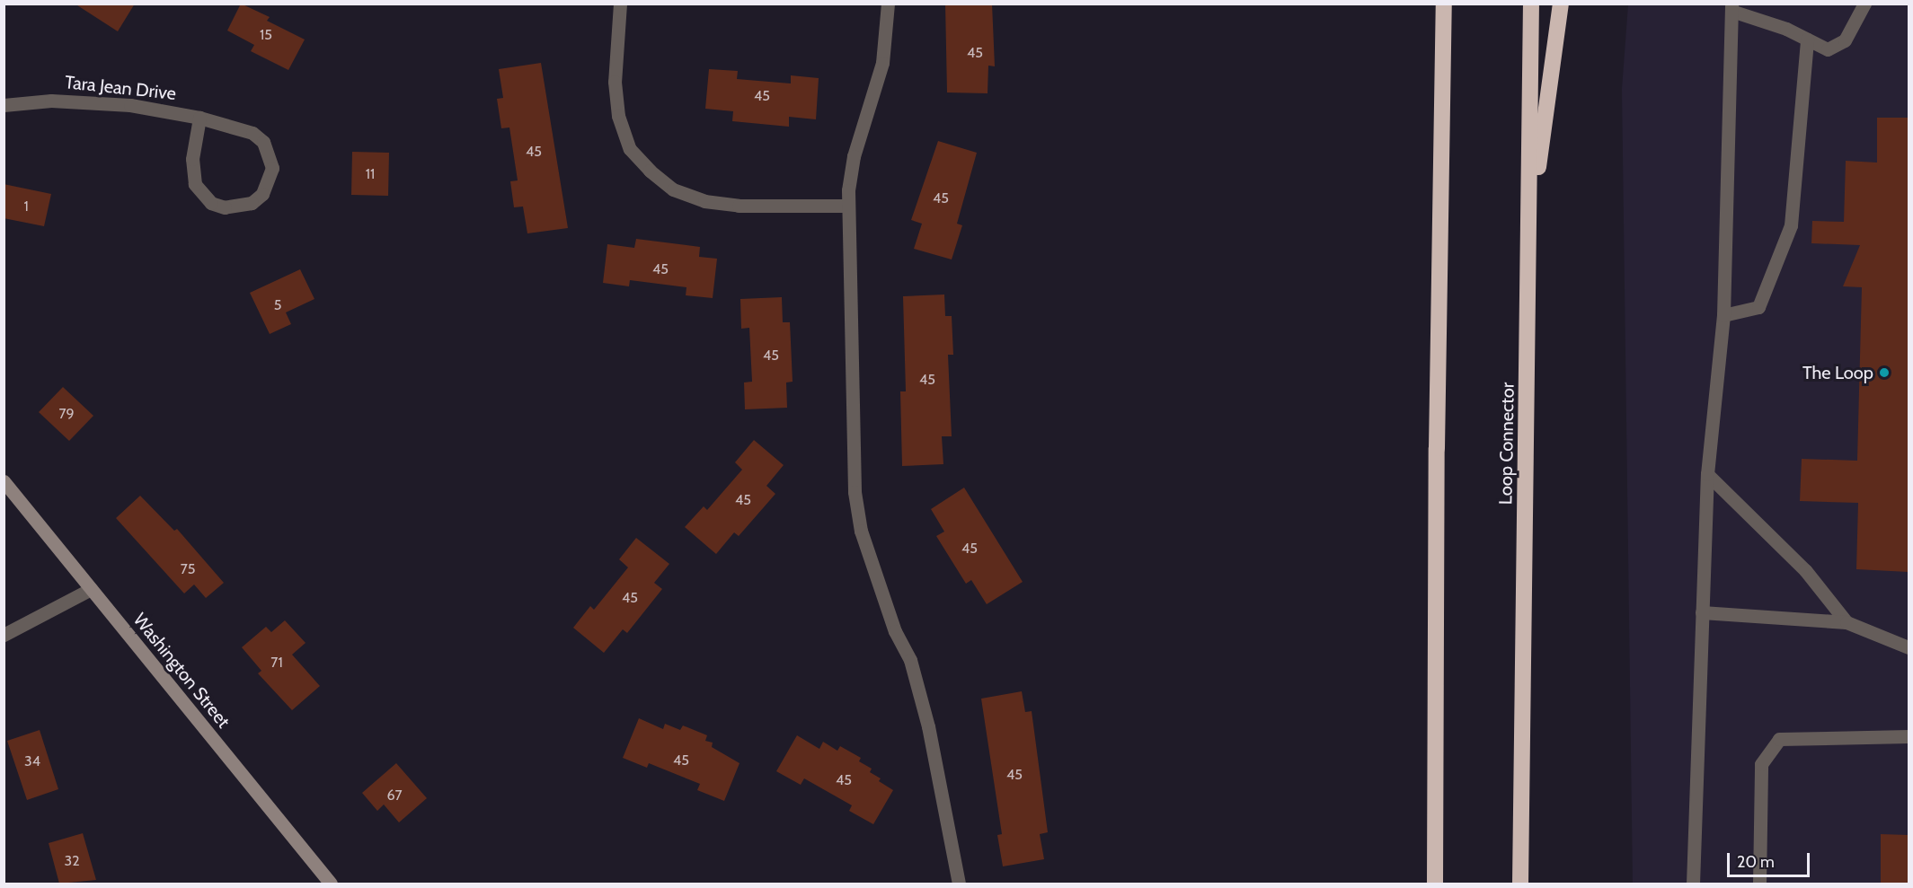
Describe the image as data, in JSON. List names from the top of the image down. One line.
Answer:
{"streets":{"highway":["Loop Connector"],"street":["Tara Jean Drive","Washington Street"]},"places":["The Loop"],"house_numbers":["15","45","45","45","11","45","1","45","5","45","45","79","45","45","75","45","71","45","34","45","45","67","32"],"scale_bar":"20 m"}
